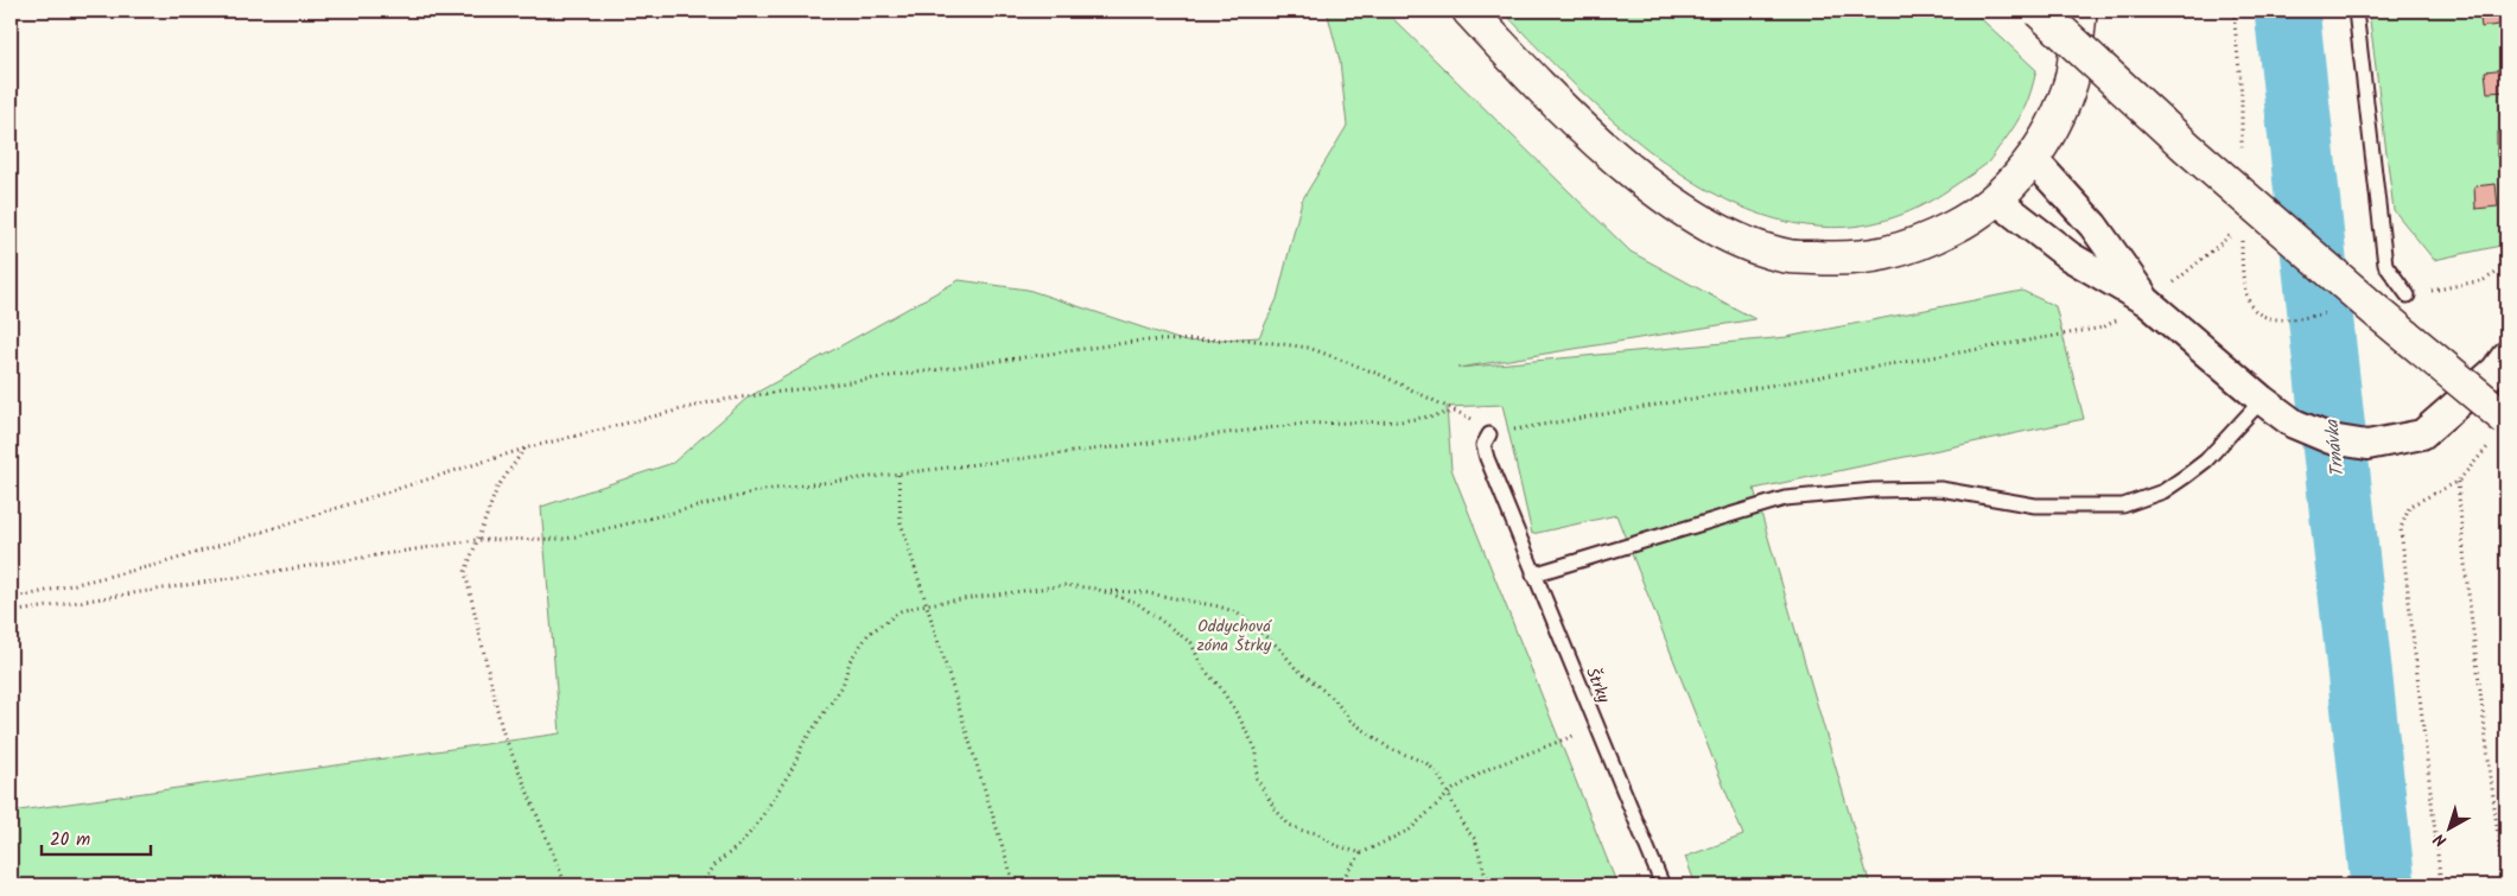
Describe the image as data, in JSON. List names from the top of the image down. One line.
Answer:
{"streets":{"lane":["Štrky"]},"water":["Trnávka"],"parks":["Oddychová zóna Štrky"],"scale_bar":"20 m","north":"bottom left"}
